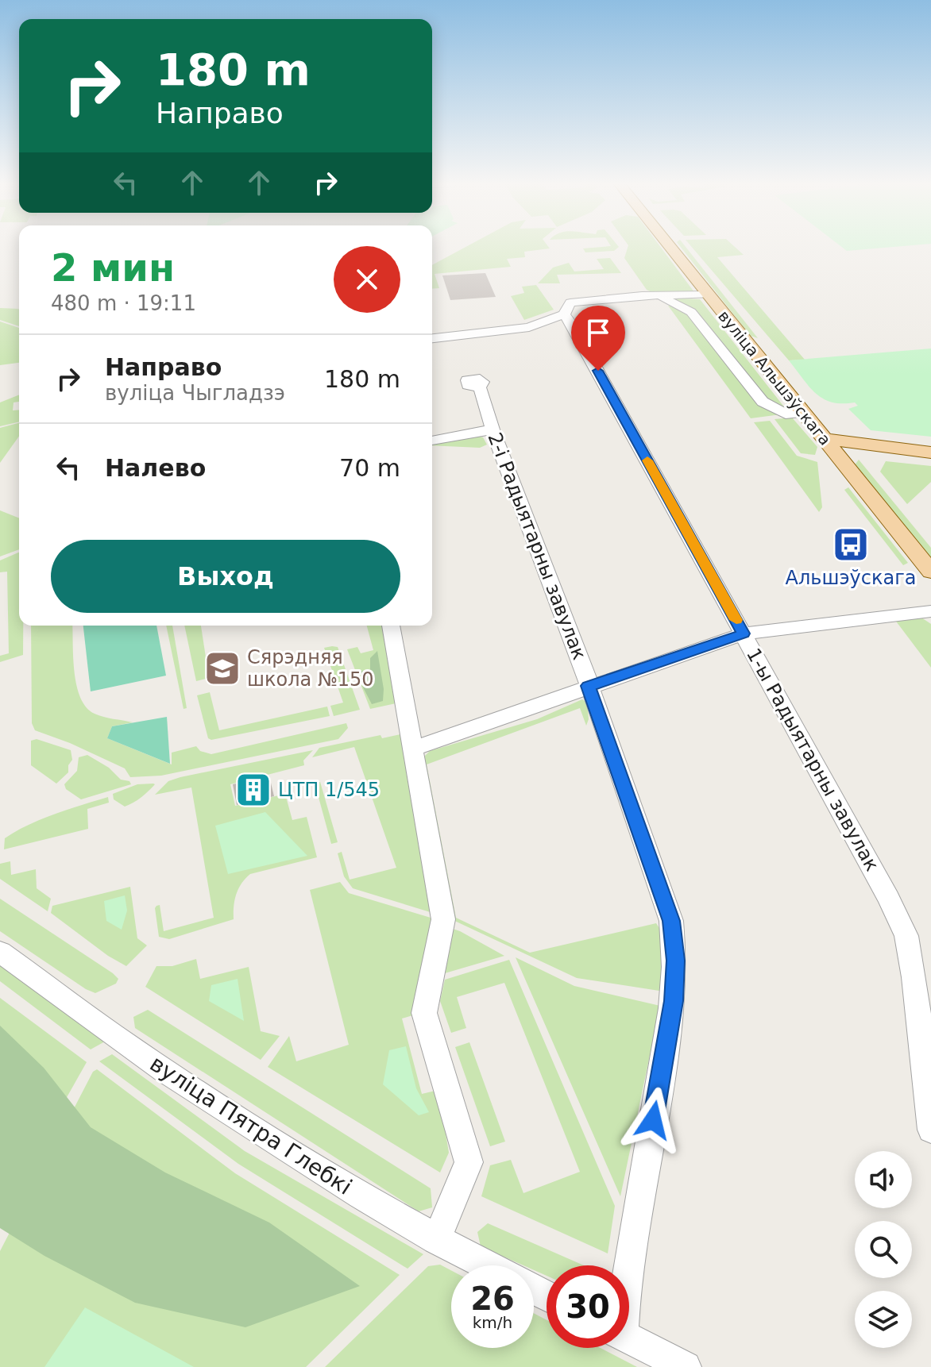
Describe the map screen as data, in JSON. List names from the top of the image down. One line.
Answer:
{"streets":{"main road":["вуліца Альшэўскага"],"street":["2-і Радыятарны завулак","1-ы Радыятарны завулак","вуліца Пятра Глебкі"]},"places":{"bus stop":["Альшэўскага"],"school or university":["Сярэдняя школа №150"],"building":["ЦТП 1/545"]},"page":{"turn":["180 m","Направо"],"heading":["2 мин","480 m · 19:11"],"list":[{"name":"Направо","note":"вуліца Чыгладзэ","value":"180 m"},{"name":"Налево","value":"70 m"}],"buttons":"Выход","speed":"26 km/h","limit":"30"}}
